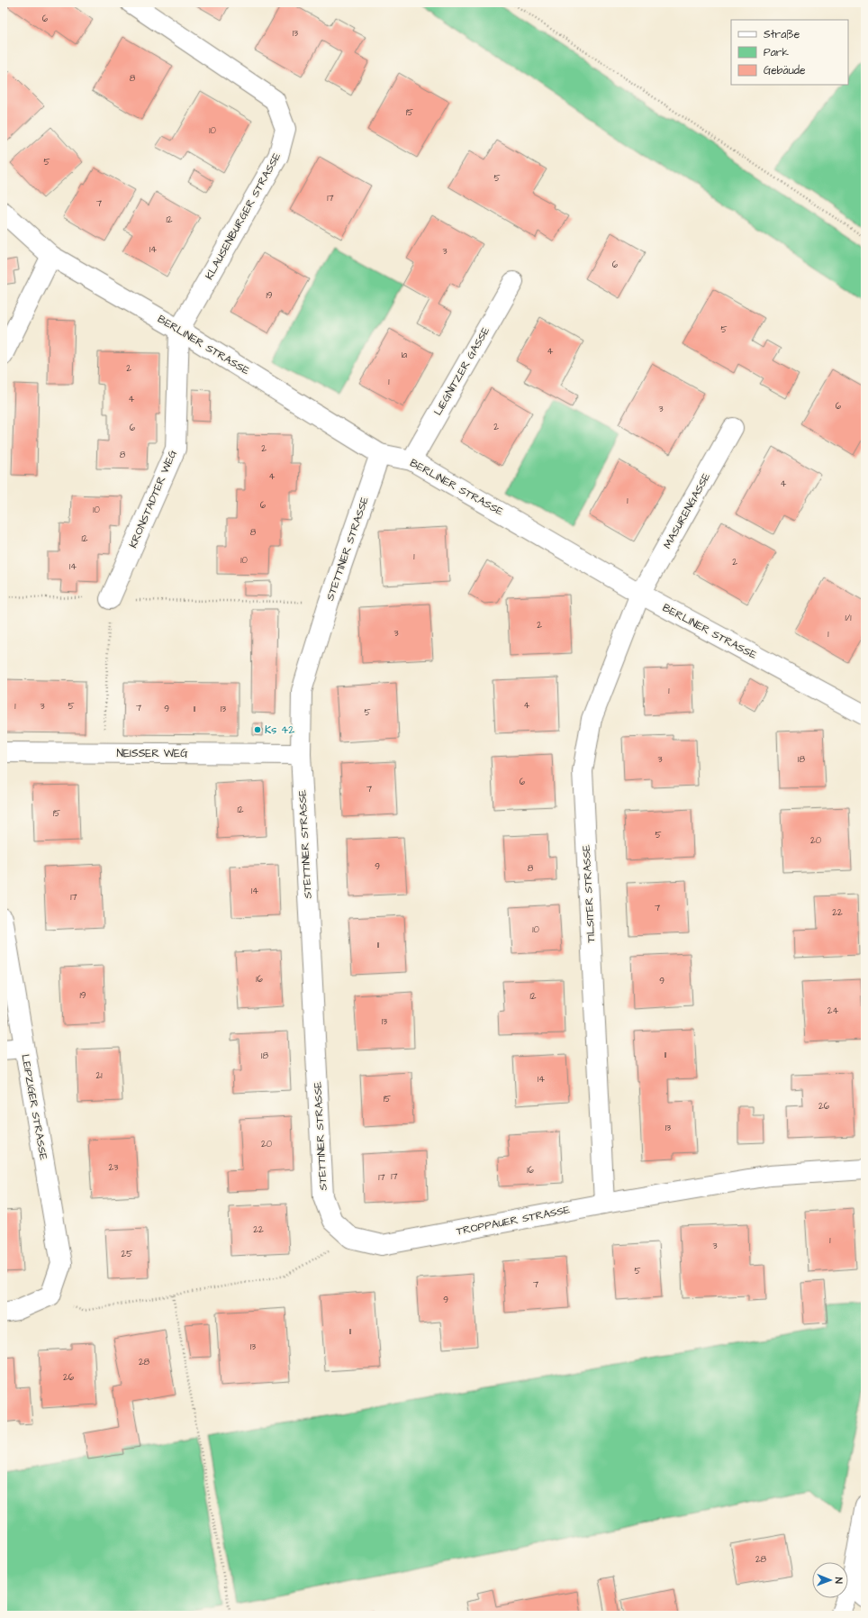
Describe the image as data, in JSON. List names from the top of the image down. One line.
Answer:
{"streets":{"street":["KLAUSENBURGER STRASSE","BERLINER STRASSE","LIEGNITZER GASSE","KRONSTADTER WEG","MASURENGASSE","STETTINER STRASSE","NEISSER WEG","TILSITER STRASSE","LEIPZIGER STRASSE","TROPPAUER STRASSE"]},"crossings":[["KLAUSENBURGER STRASSE","BERLINER STRASSE"],["KLAUSENBURGER STRASSE","KRONSTADTER WEG"],["BERLINER STRASSE","LIEGNITZER GASSE"],["BERLINER STRASSE","KRONSTADTER WEG"],["BERLINER STRASSE","MASURENGASSE"],["BERLINER STRASSE","STETTINER STRASSE"],["BERLINER STRASSE","TILSITER STRASSE"],["MASURENGASSE","TILSITER STRASSE"],["STETTINER STRASSE","NEISSER WEG"],["STETTINER STRASSE","TROPPAUER STRASSE"],["TILSITER STRASSE","TROPPAUER STRASSE"]],"places":["Ks 42"],"house_numbers":["6","13","8","15","10","5","5","17","7","12","14","3","6","19","5","4","1a","2","1","4","6","3","2","6","2","8","4","4","1","6","10","8","12","1","10","2","14","1/1","2","3","1","1","4","1","3","5","7","9","11","13","5","3","18","6","7","12","15","5","20","9","8","14","17","7","22","10","11","16","9","19","12","24","13","11","18","21","14","15","26","13","20","23","16","17","17","22","1","3","25","5","7","9","11","13","28","26","28"],"legend":["Straße","Park","Gebäude"],"north":"right"}
